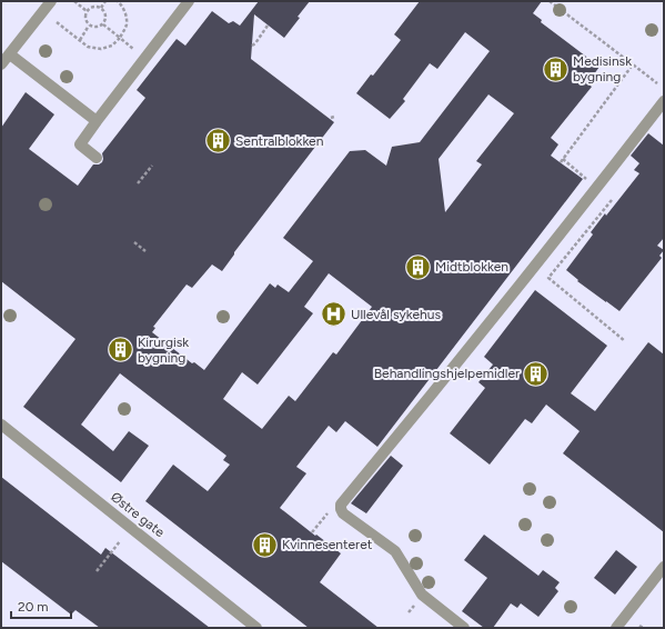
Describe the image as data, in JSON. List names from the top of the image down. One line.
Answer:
{"streets":{"street":["Østre gate"]},"places":{"building":["Medisinsk bygning","Sentralblokken","Midtblokken","Kirurgisk bygning","Behandlingshjelpemidler","Kvinnesenteret"],"hospital":["Ullevål sykehus"]},"scale_bar":"20 m"}
